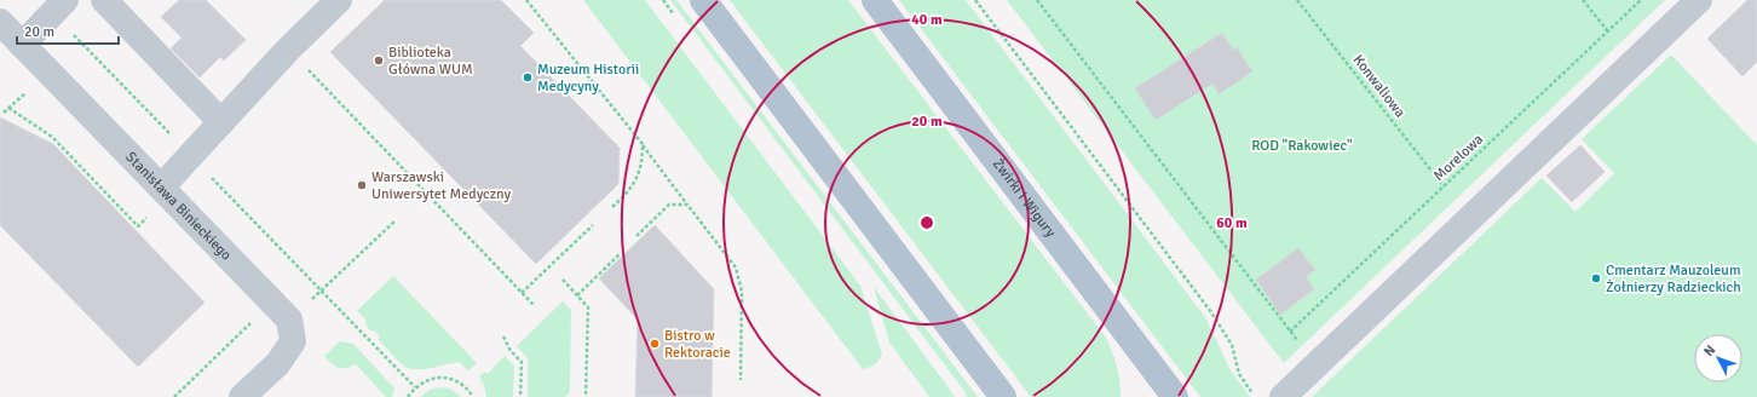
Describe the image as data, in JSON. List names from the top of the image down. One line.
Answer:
{"streets":{"main road":["Żwirki i Wigury"],"lane":["Stanisława Binieckiego"],"path":["Konwaliowa","Morelowa"]},"crossings":[["Konwaliowa","Morelowa"]],"parks":["ROD \"Rakowiec\""],"places":["Biblioteka Główna WUM","Muzeum Historii Medycyny","Warszawski Uniwersytet Medyczny","Cmentarz Mauzoleum Żołnierzy Radzieckich","Bistro w Rektoracie"],"scale_bar":"20 m","north":"top left","rings":["40 m","20 m","60 m"]}
